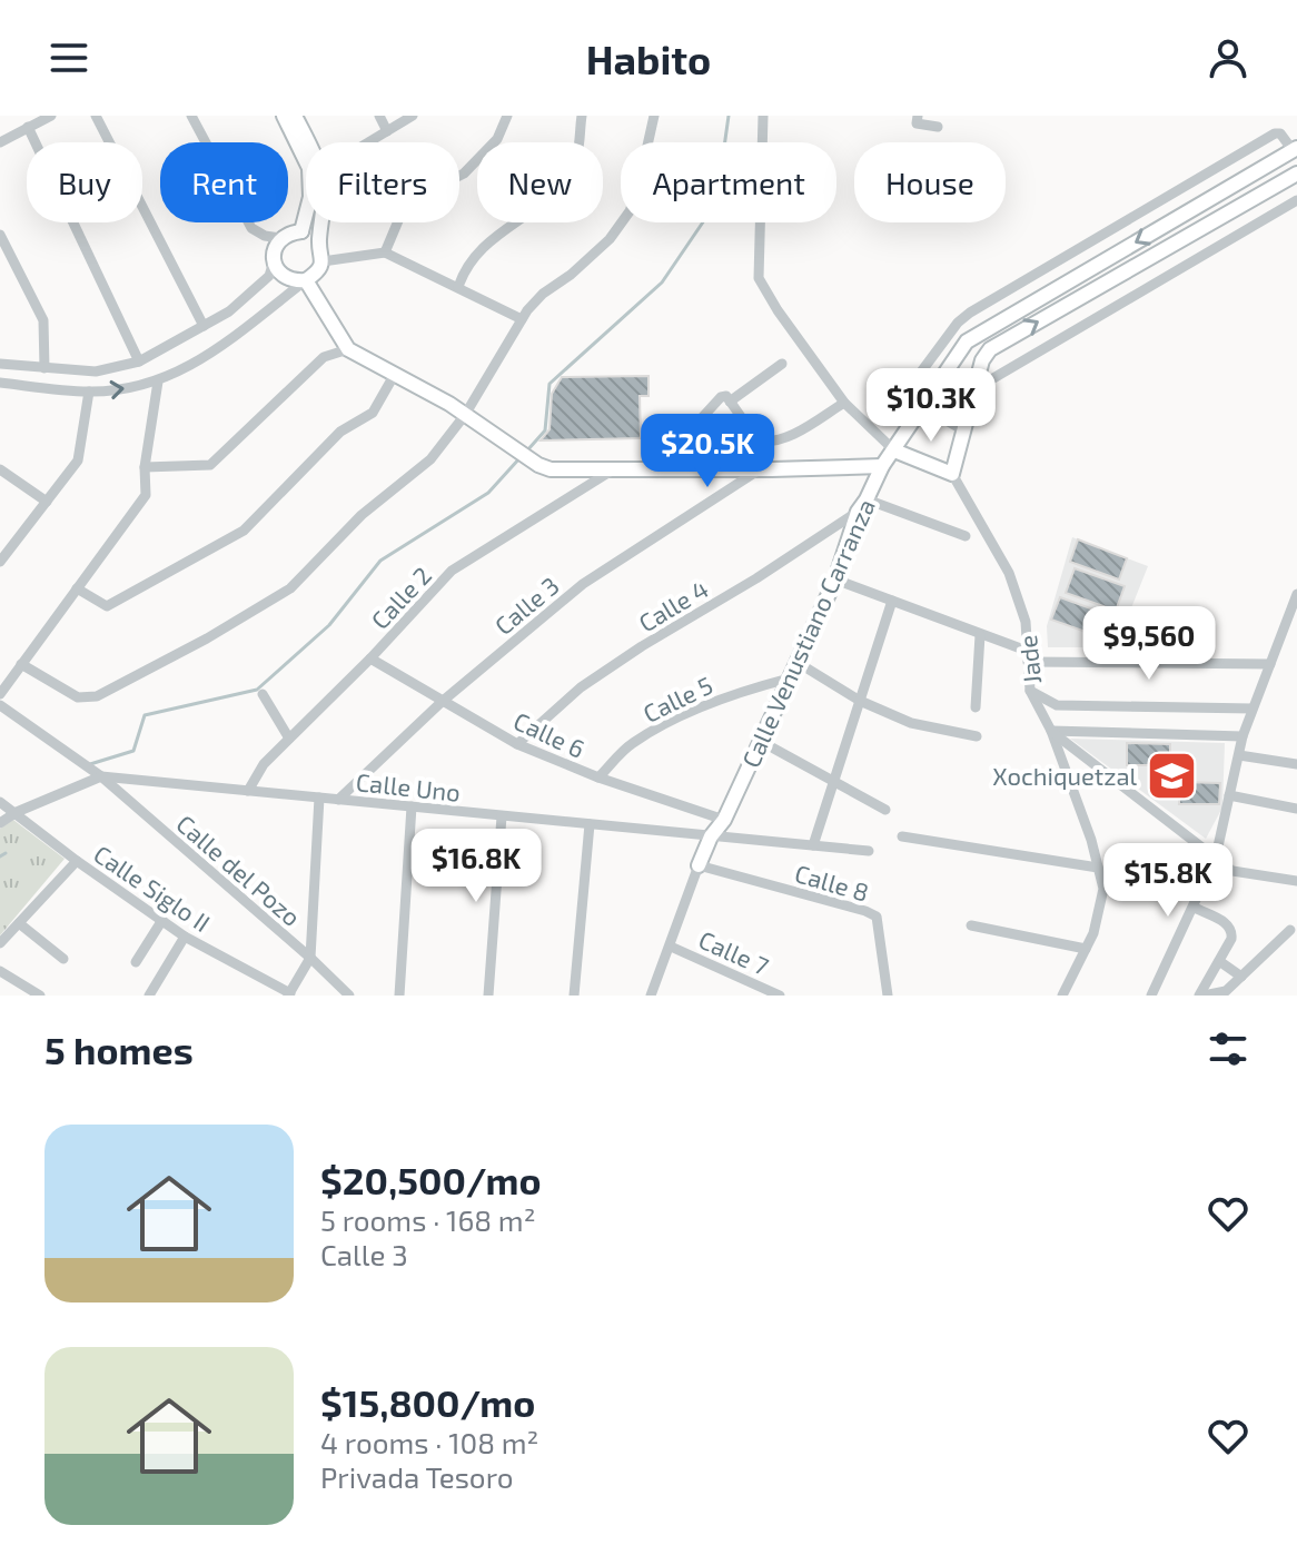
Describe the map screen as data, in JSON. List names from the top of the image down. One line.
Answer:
{"streets":{"street":["Calle 2","Calle 3","Calle 4","Calle Venustiano Carranza","Jade","Calle 5","Calle 6","Calle Uno","Calle del Pozo","Calle 8","Calle Siglo II","Calle 7"]},"crossings":[["Calle 2","Calle 6"],["Calle 2","Calle Uno"],["Calle 3","Calle 6"],["Calle 3","Calle Uno"],["Calle 4","Calle Venustiano Carranza"],["Calle 4","Calle 6"],["Calle Venustiano Carranza","Calle 5"],["Calle Venustiano Carranza","Calle 6"],["Calle Venustiano Carranza","Calle Uno"],["Calle Venustiano Carranza","Calle 8"],["Calle Venustiano Carranza","Calle 7"],["Calle 5","Calle 6"],["Calle Uno","Calle del Pozo"]],"places":{"school or university":["Xochiquetzal"]},"page":{"header":"Habito","chip":["Buy","Rent","Filters","New","Apartment","House"],"price":["$10.3K","$20.5K","$9,560","$16.8K","$15.8K"],"heading":"5 homes","list":[{"name":"$20,500/mo","note":"5 rooms · 168 m² · Calle 3"},{"name":"$15,800/mo","note":"4 rooms · 108 m² · Privada Tesoro"}]}}
